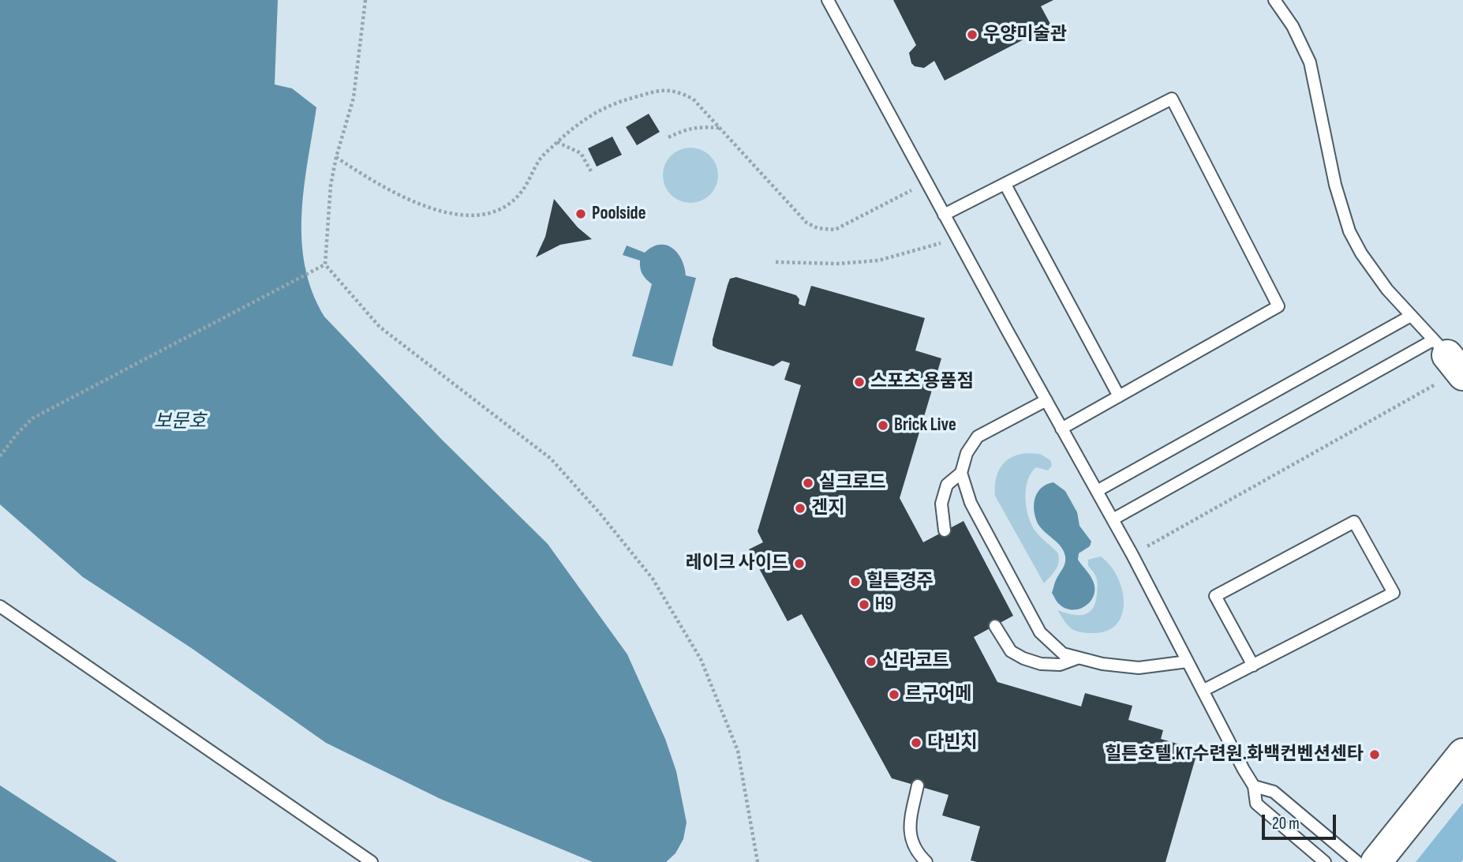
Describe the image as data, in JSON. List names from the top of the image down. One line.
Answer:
{"water":["보문호"],"places":["우양미술관","Poolside","스포츠 용품점","Brick Live","실크로드","겐지","레이크 사이드","힐튼경주","H9","신라코트","르구어메","다빈치","힐튼호텔.KT수련원.화백컨벤션센타"],"scale_bar":"20 m"}
